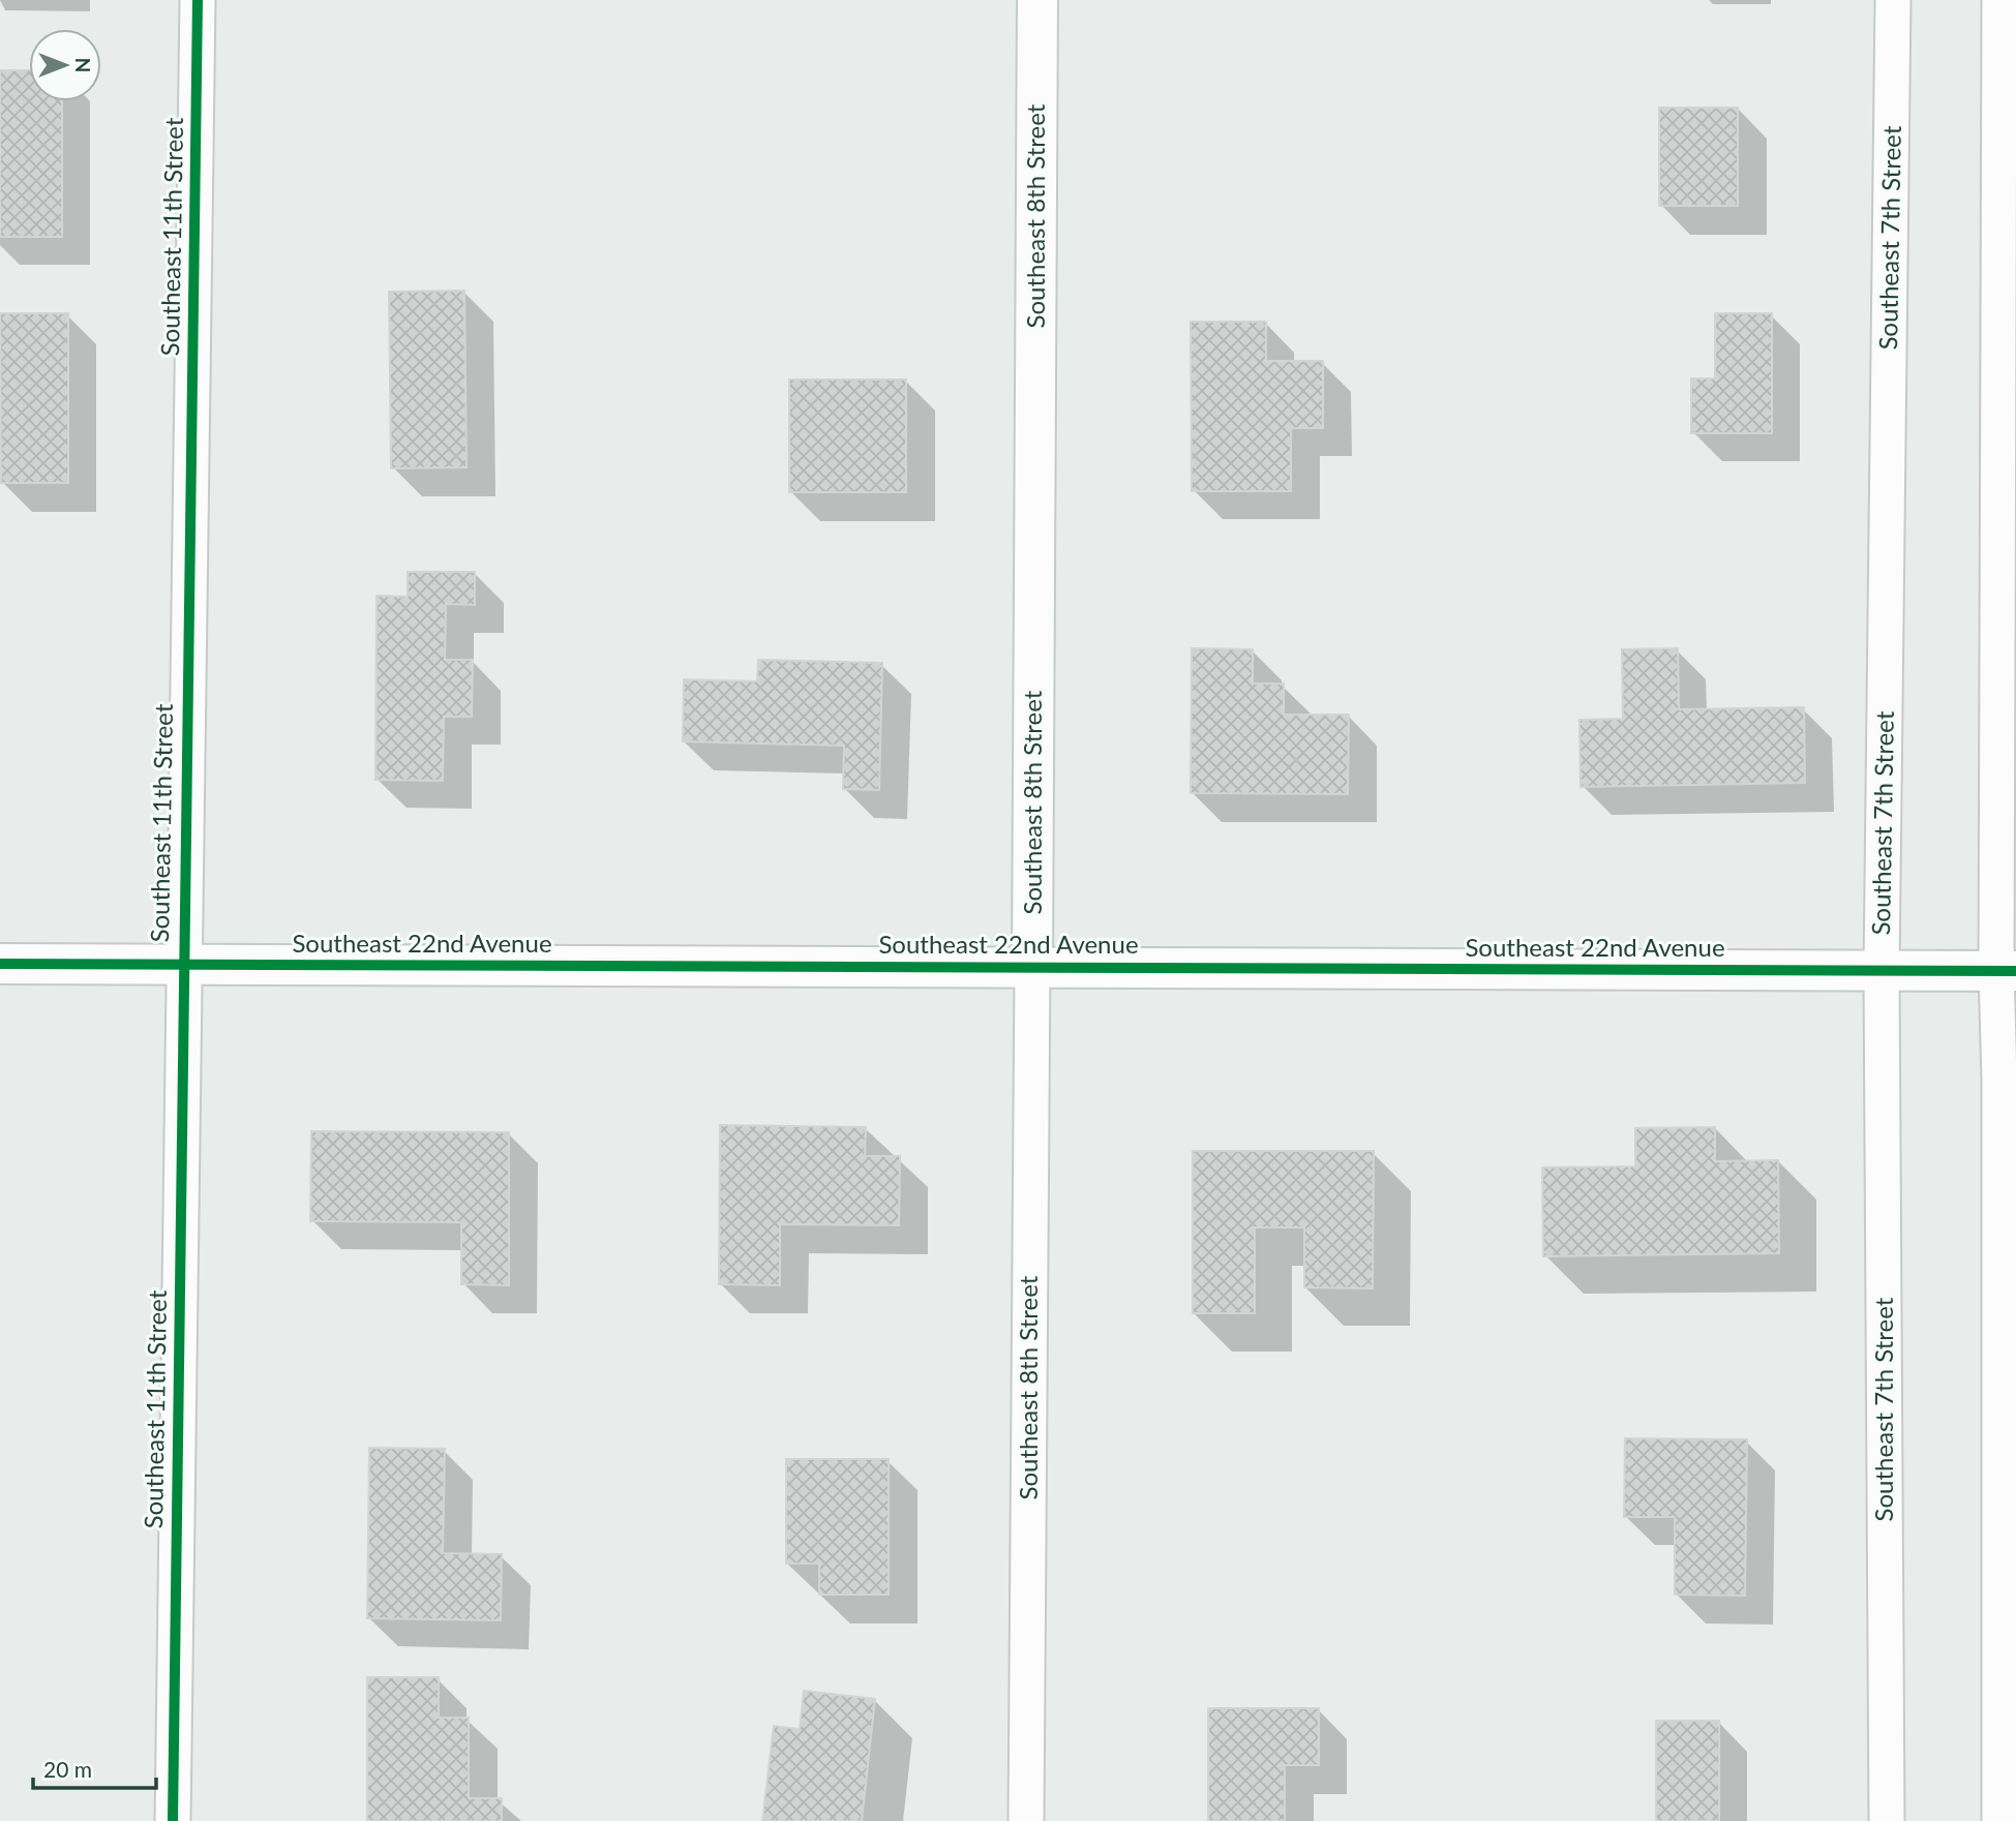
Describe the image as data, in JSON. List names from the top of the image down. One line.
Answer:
{"streets":{"street":["Southeast 8th Street","Southeast 11th Street","Southeast 7th Street","Southeast 22nd Avenue"]},"crossings":[["Southeast 8th Street","Southeast 22nd Avenue"],["Southeast 11th Street","Southeast 22nd Avenue"],["Southeast 7th Street","Southeast 22nd Avenue"]],"scale_bar":"20 m","north":"right"}
